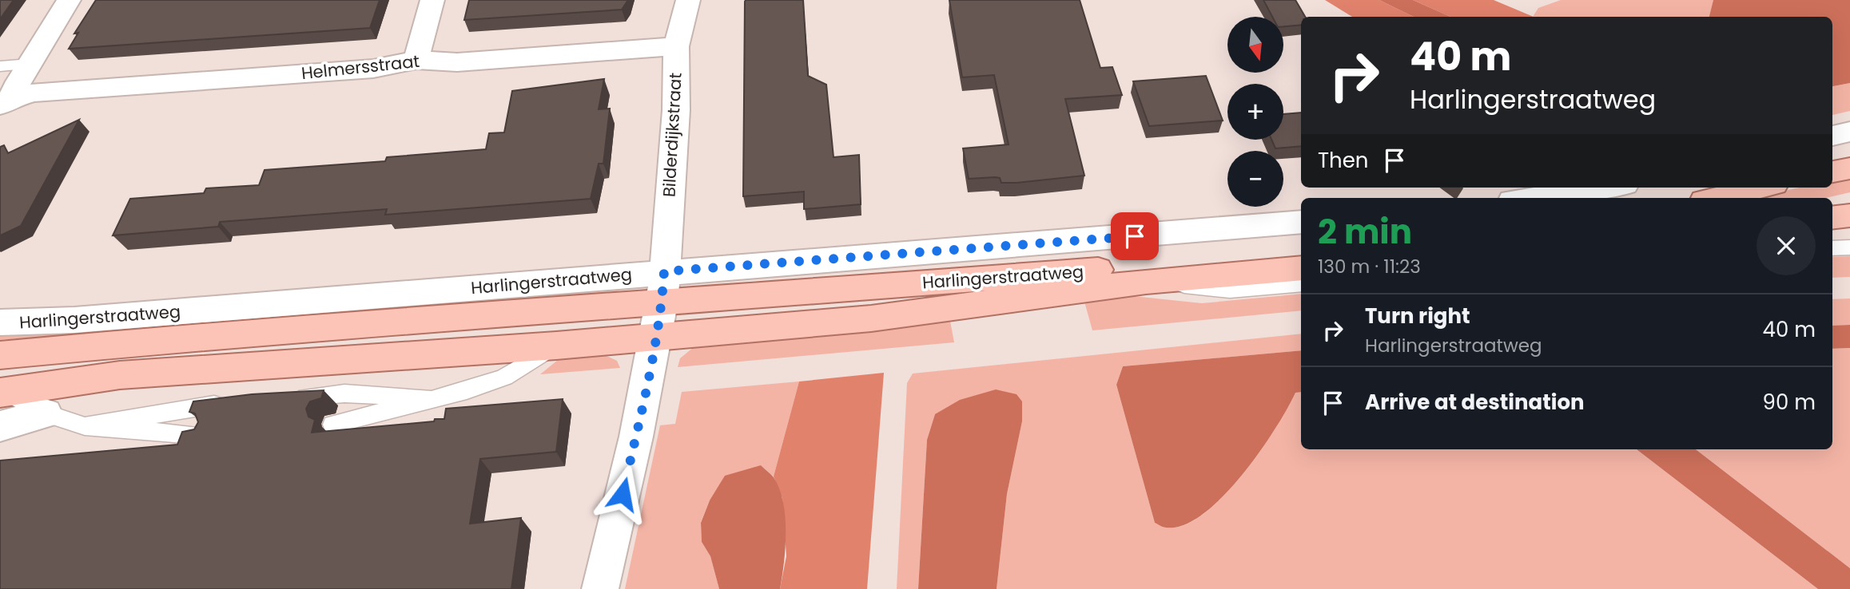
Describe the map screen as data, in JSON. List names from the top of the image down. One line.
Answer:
{"streets":{"main road":["Harlingerstraatweg"],"street":["Helmersstraat","Bilderdijkstraat"]},"crossings":[["Helmersstraat","Bilderdijkstraat"],["Bilderdijkstraat","Harlingerstraatweg"]],"north":"bottom","page":{"map_buttons":["+","−"],"turn":["40 m","Harlingerstraatweg"],"then":"Then","heading":["2 min","130 m · 11:23"],"list":[{"name":"Turn right","note":"Harlingerstraatweg","value":"40 m"},{"name":"Arrive at destination","value":"90 m"}]}}
